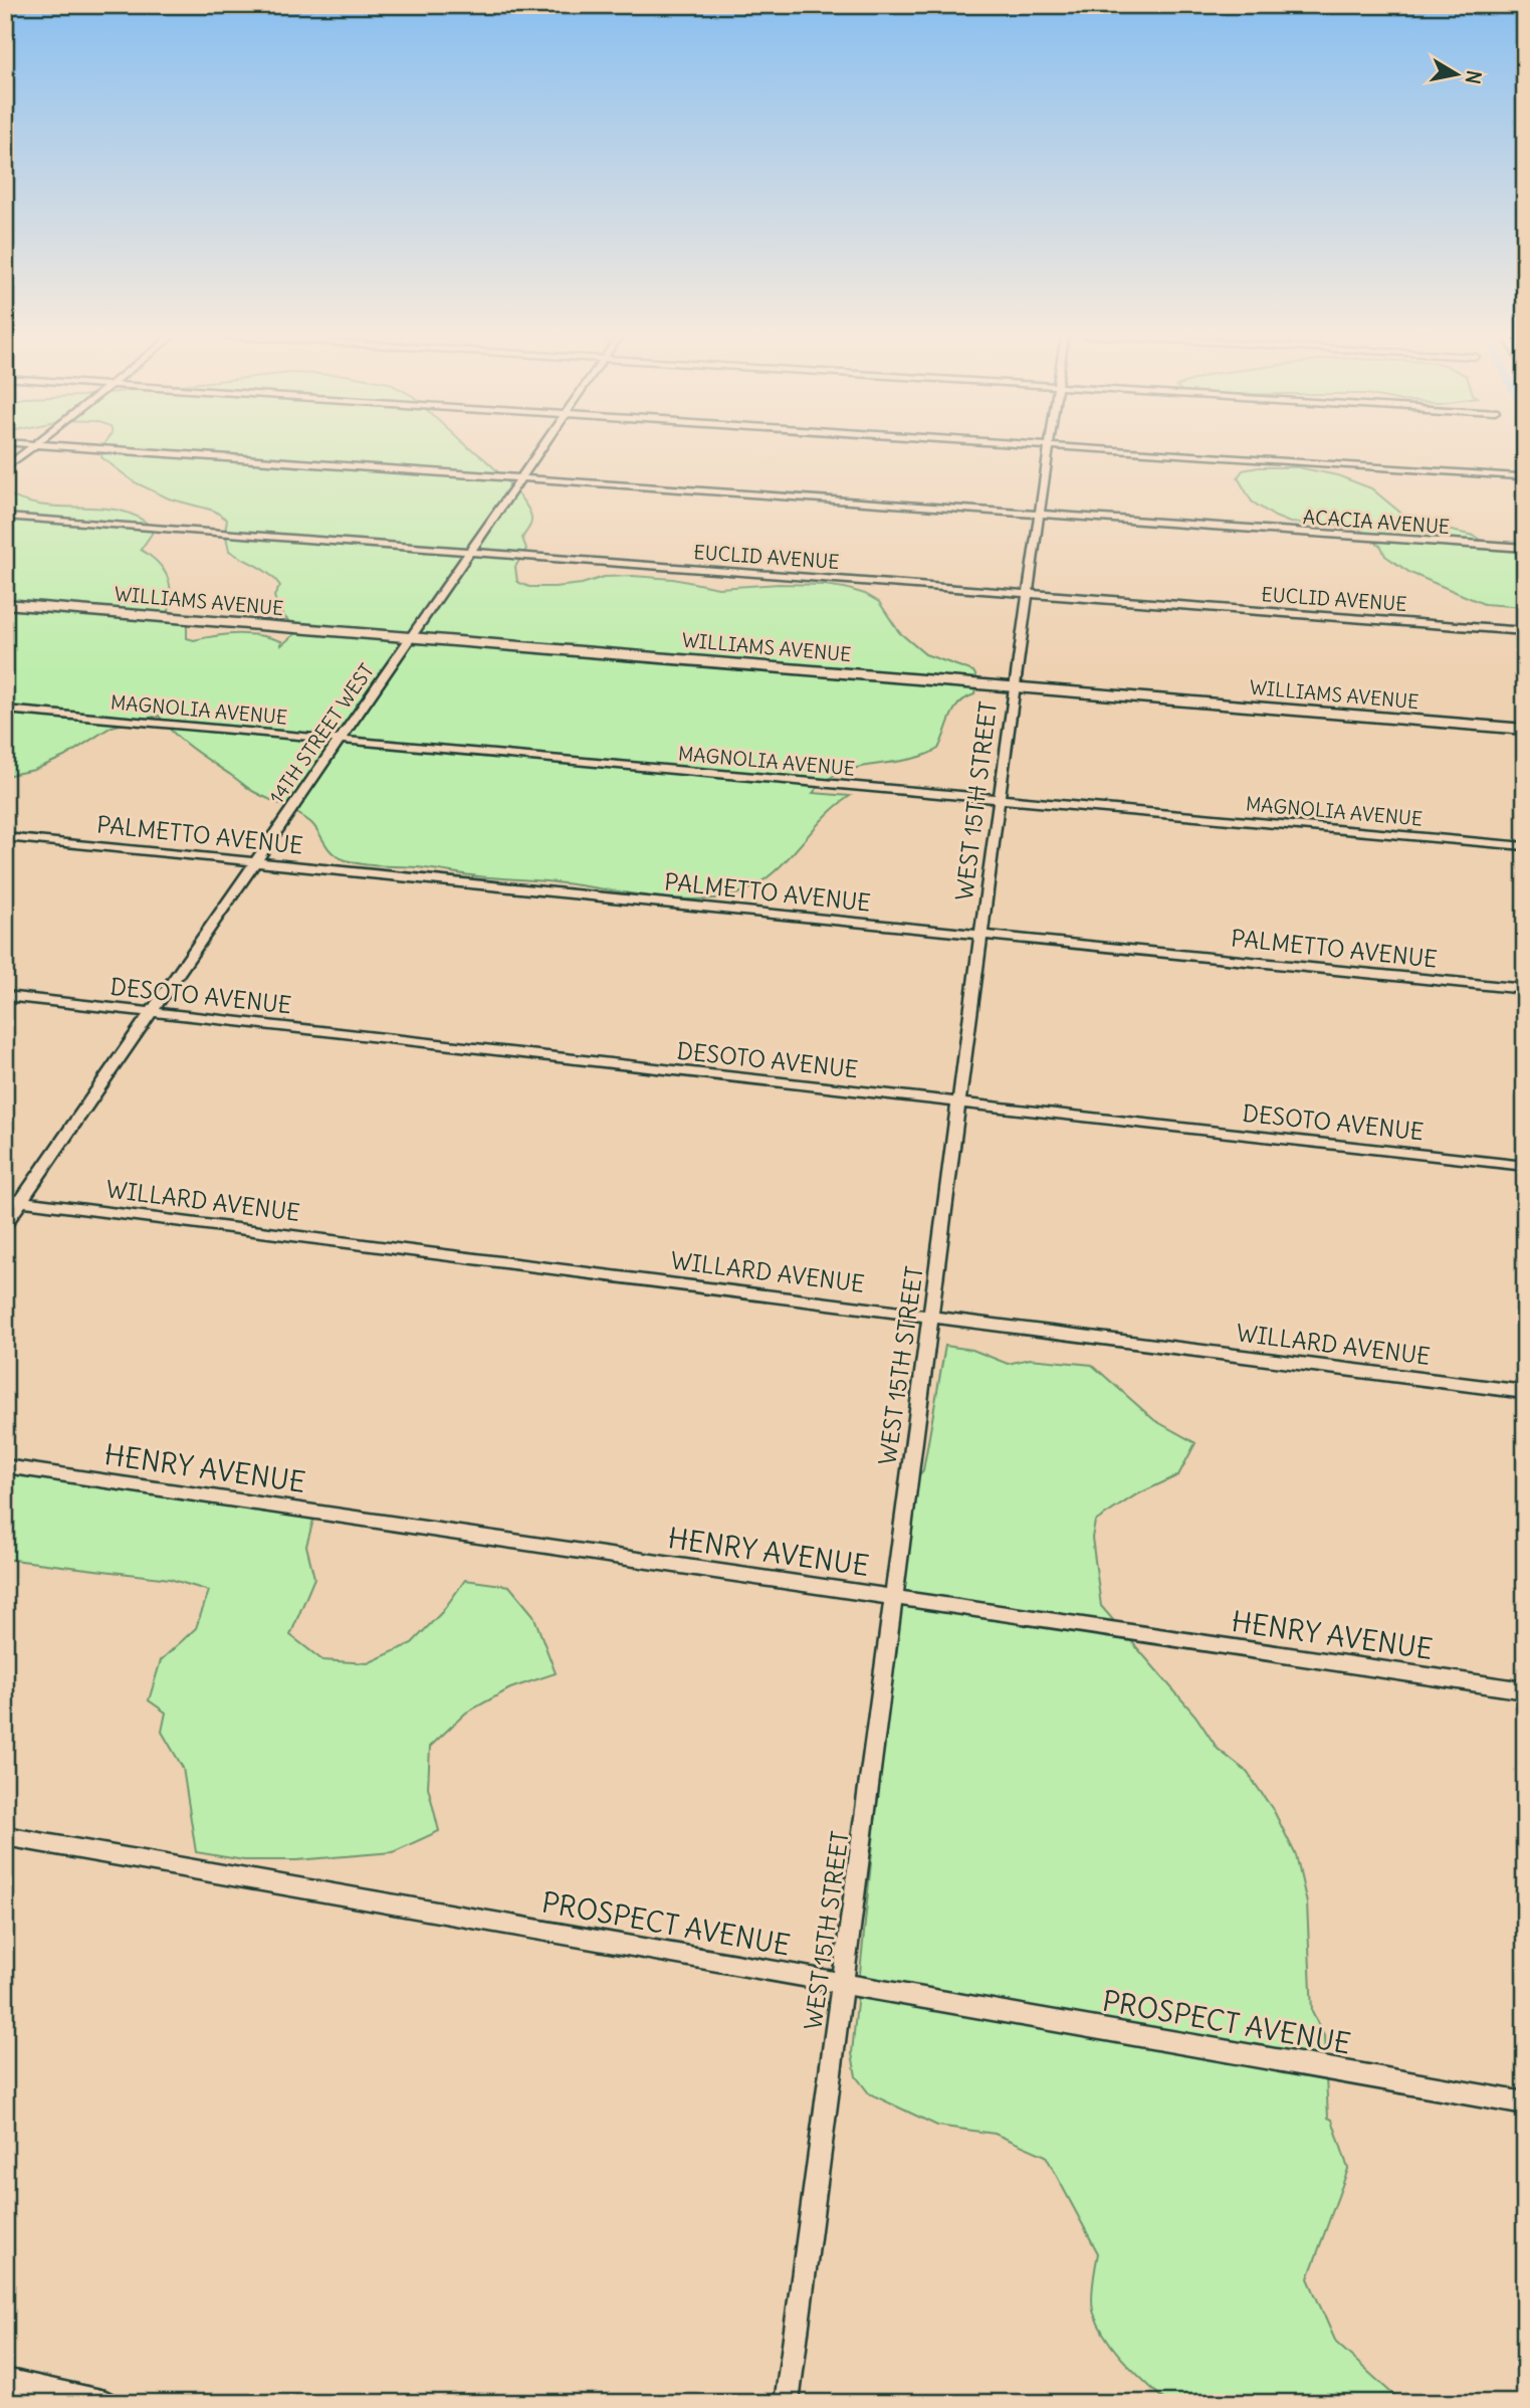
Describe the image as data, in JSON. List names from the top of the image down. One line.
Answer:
{"streets":{"street":["ACACIA AVENUE","EUCLID AVENUE","WILLIAMS AVENUE","MAGNOLIA AVENUE","14TH STREET WEST","WEST 15TH STREET","PALMETTO AVENUE","DESOTO AVENUE","WILLARD AVENUE","HENRY AVENUE","PROSPECT AVENUE"]},"crossings":[["ACACIA AVENUE","14TH STREET WEST"],["ACACIA AVENUE","WEST 15TH STREET"],["EUCLID AVENUE","14TH STREET WEST"],["EUCLID AVENUE","WEST 15TH STREET"],["WILLIAMS AVENUE","14TH STREET WEST"],["WILLIAMS AVENUE","WEST 15TH STREET"],["MAGNOLIA AVENUE","14TH STREET WEST"],["MAGNOLIA AVENUE","WEST 15TH STREET"],["14TH STREET WEST","PALMETTO AVENUE"],["14TH STREET WEST","DESOTO AVENUE"],["14TH STREET WEST","WILLARD AVENUE"],["WEST 15TH STREET","PALMETTO AVENUE"],["WEST 15TH STREET","DESOTO AVENUE"],["WEST 15TH STREET","WILLARD AVENUE"],["WEST 15TH STREET","HENRY AVENUE"],["WEST 15TH STREET","PROSPECT AVENUE"]],"north":"right"}
